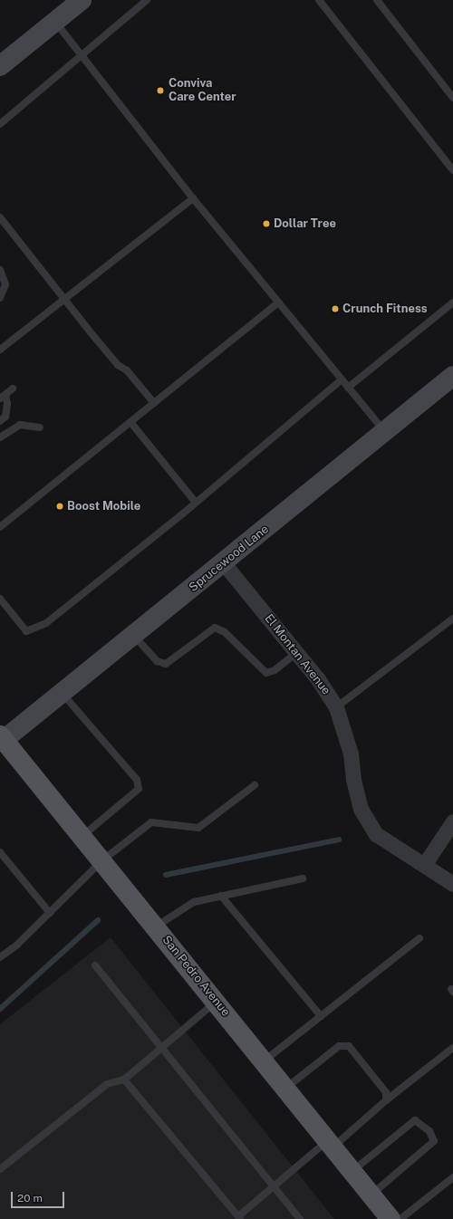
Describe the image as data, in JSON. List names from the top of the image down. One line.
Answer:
{"streets":{"main road":["San Pedro Avenue"],"street":["Sprucewood Lane","El Montan Avenue"]},"crossings":[["Sprucewood Lane","El Montan Avenue"],["Sprucewood Lane","San Pedro Avenue"]],"places":["Conviva Care Center","Dollar Tree","Crunch Fitness","Boost Mobile"],"scale_bar":"20 m"}
